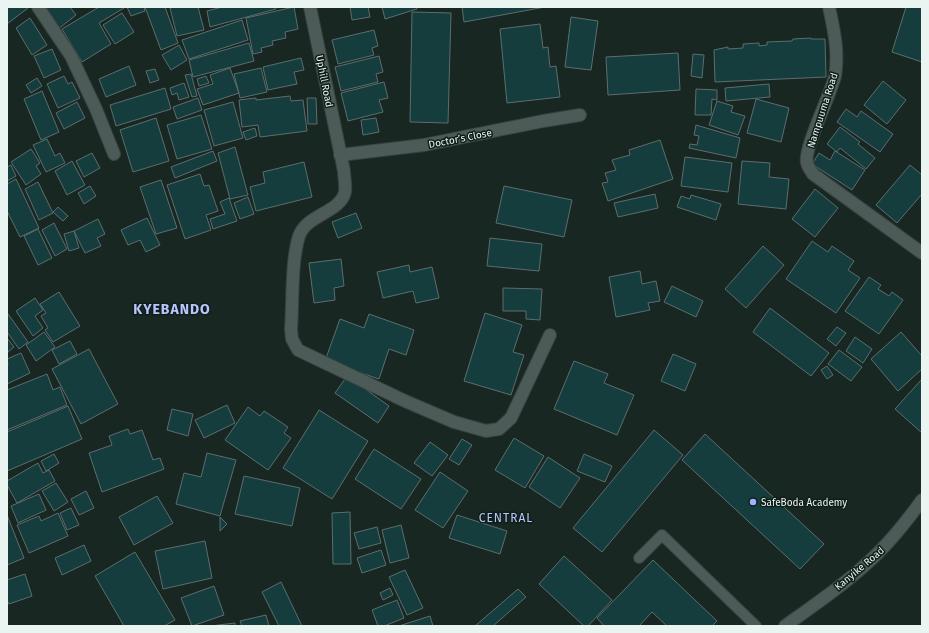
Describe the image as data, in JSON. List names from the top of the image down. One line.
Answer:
{"streets":{"street":["Uphill Road","Nampuuma Road","Doctor’s Close","Kanyike Road"]},"crossings":[["Uphill Road","Doctor’s Close"]],"districts":["KYEBANDO","CENTRAL"],"places":["SafeBoda Academy"]}
